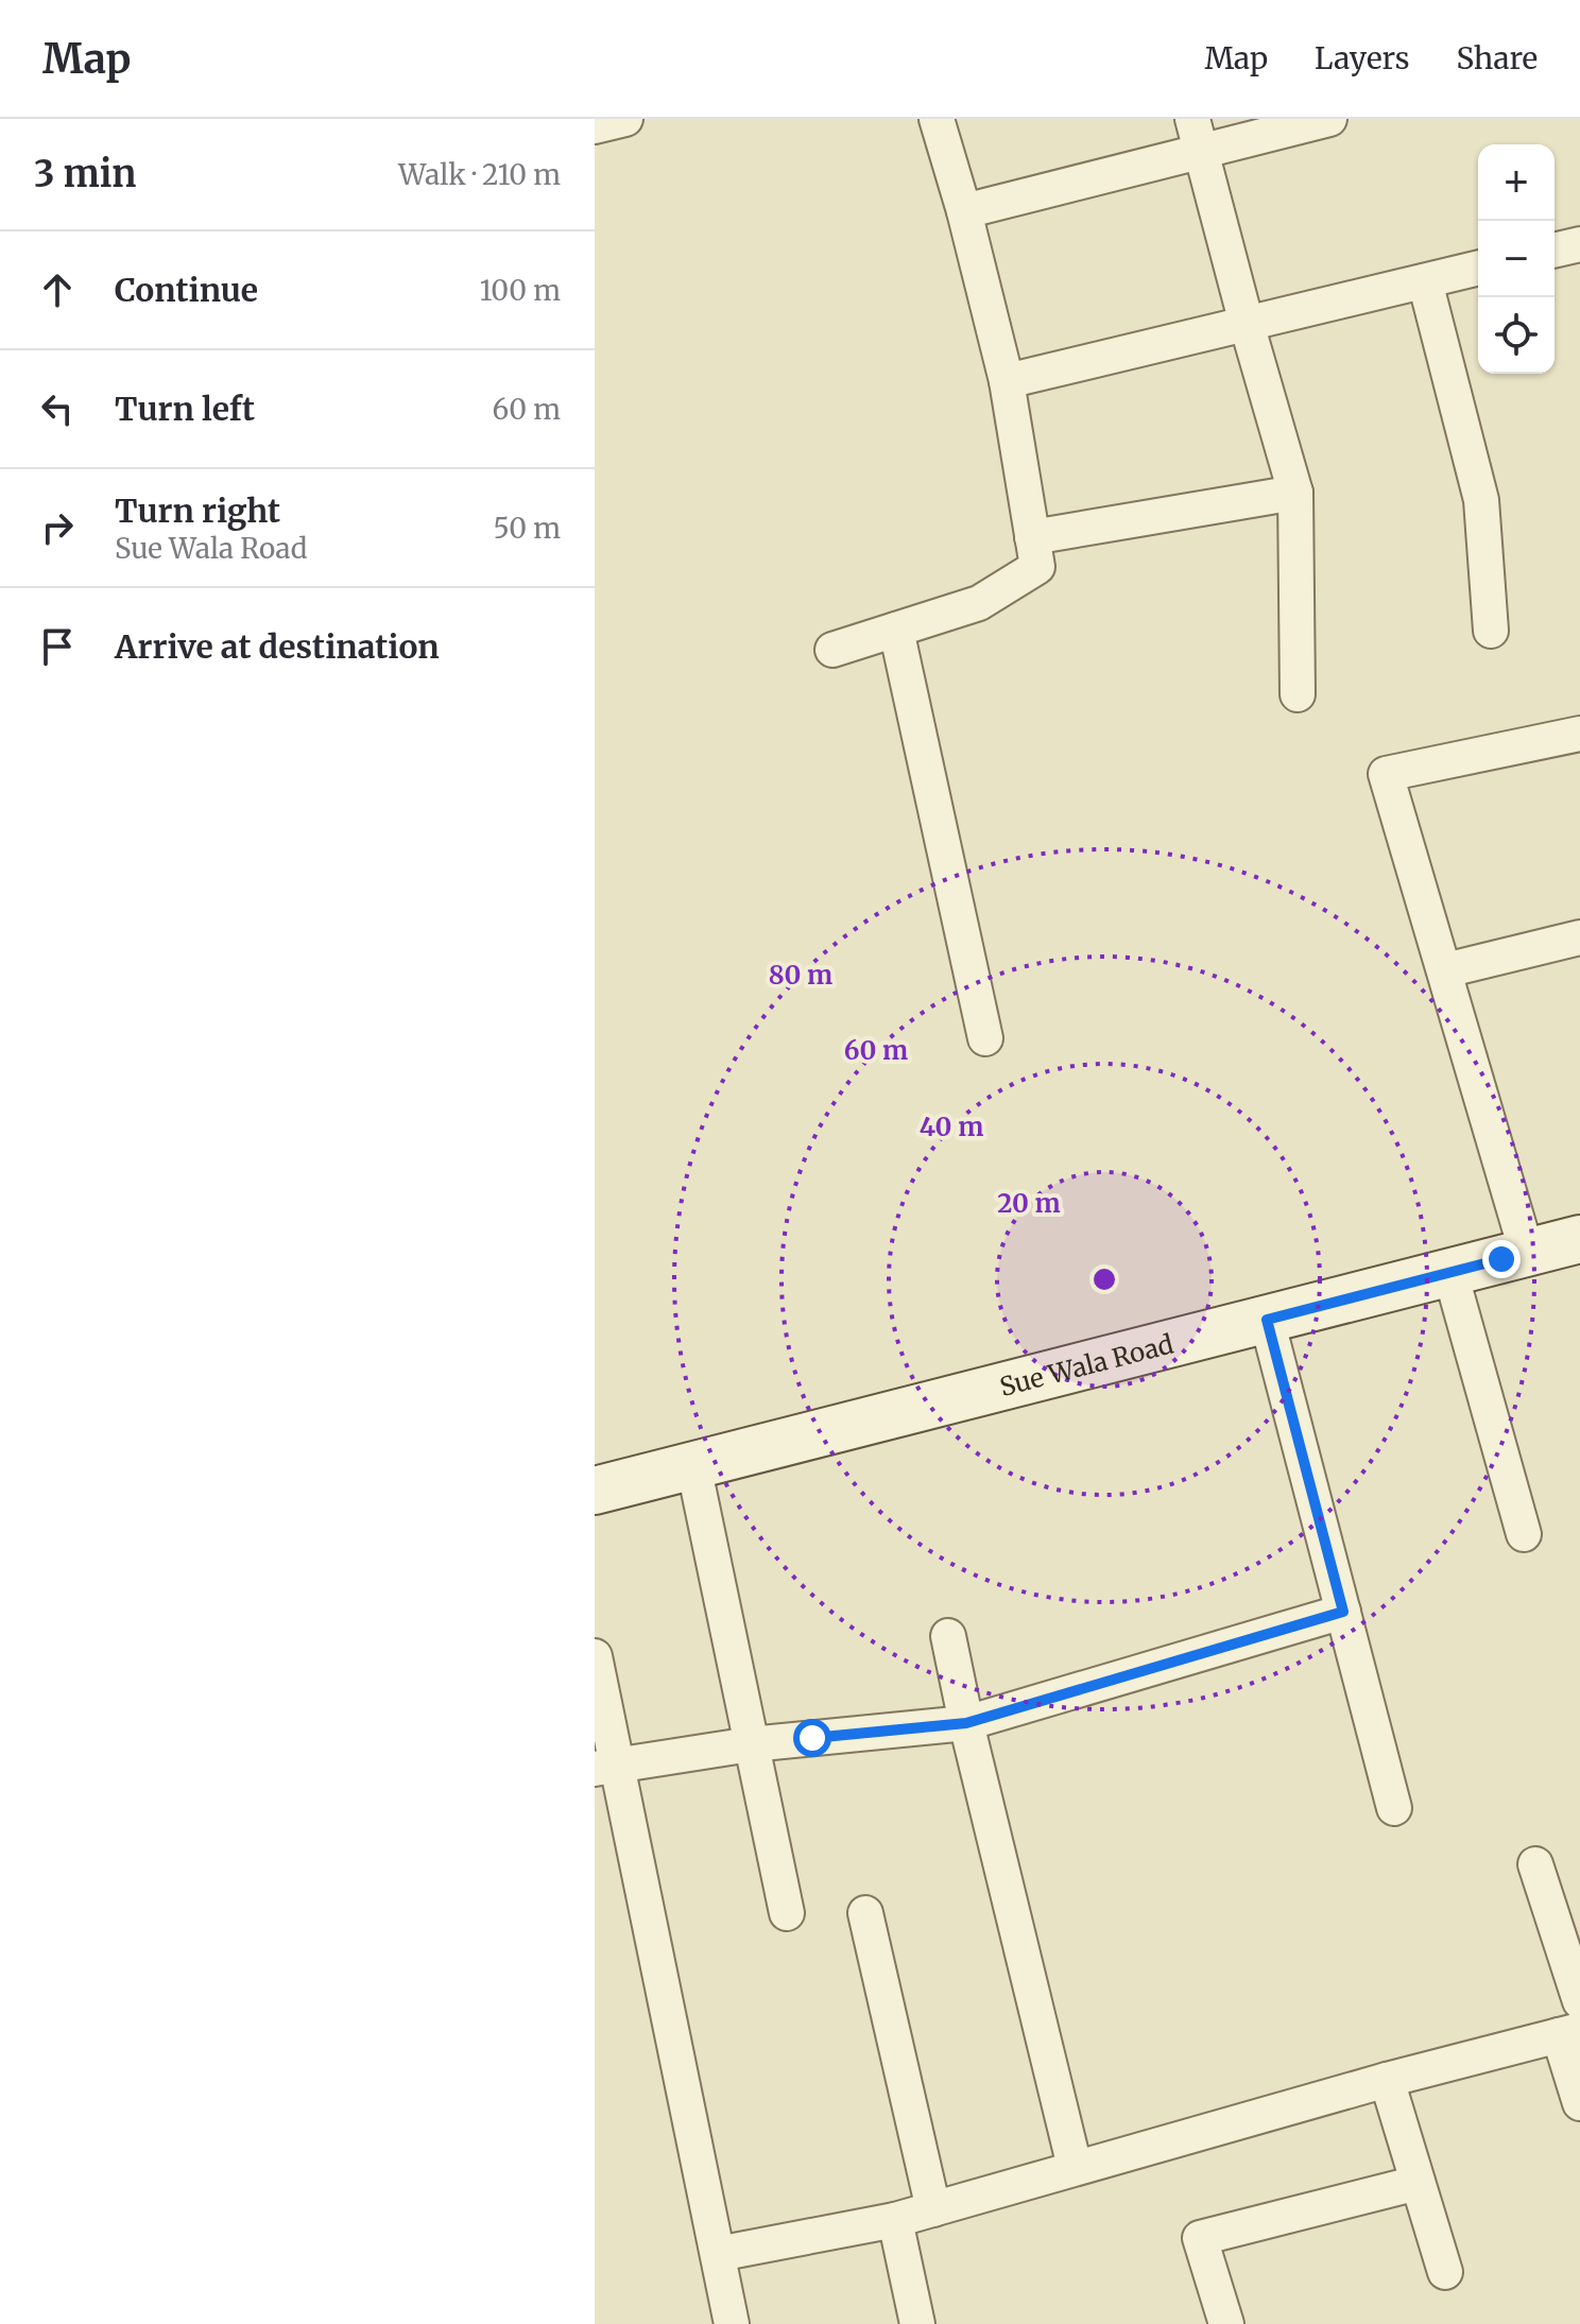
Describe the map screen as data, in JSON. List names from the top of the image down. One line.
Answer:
{"streets":{"street":["Sue Wala Road"]},"page":{"header":"Map","nav":["Map","Layers","Share"],"heading":["3 min","Walk · 210 m"],"map_buttons":["+","−"],"list":[["Continue","100 m"],["Turn left","60 m"],["Turn right","Sue Wala Road","50 m"],"Arrive at destination"]},"rings":["80 m","60 m","40 m","20 m"]}
